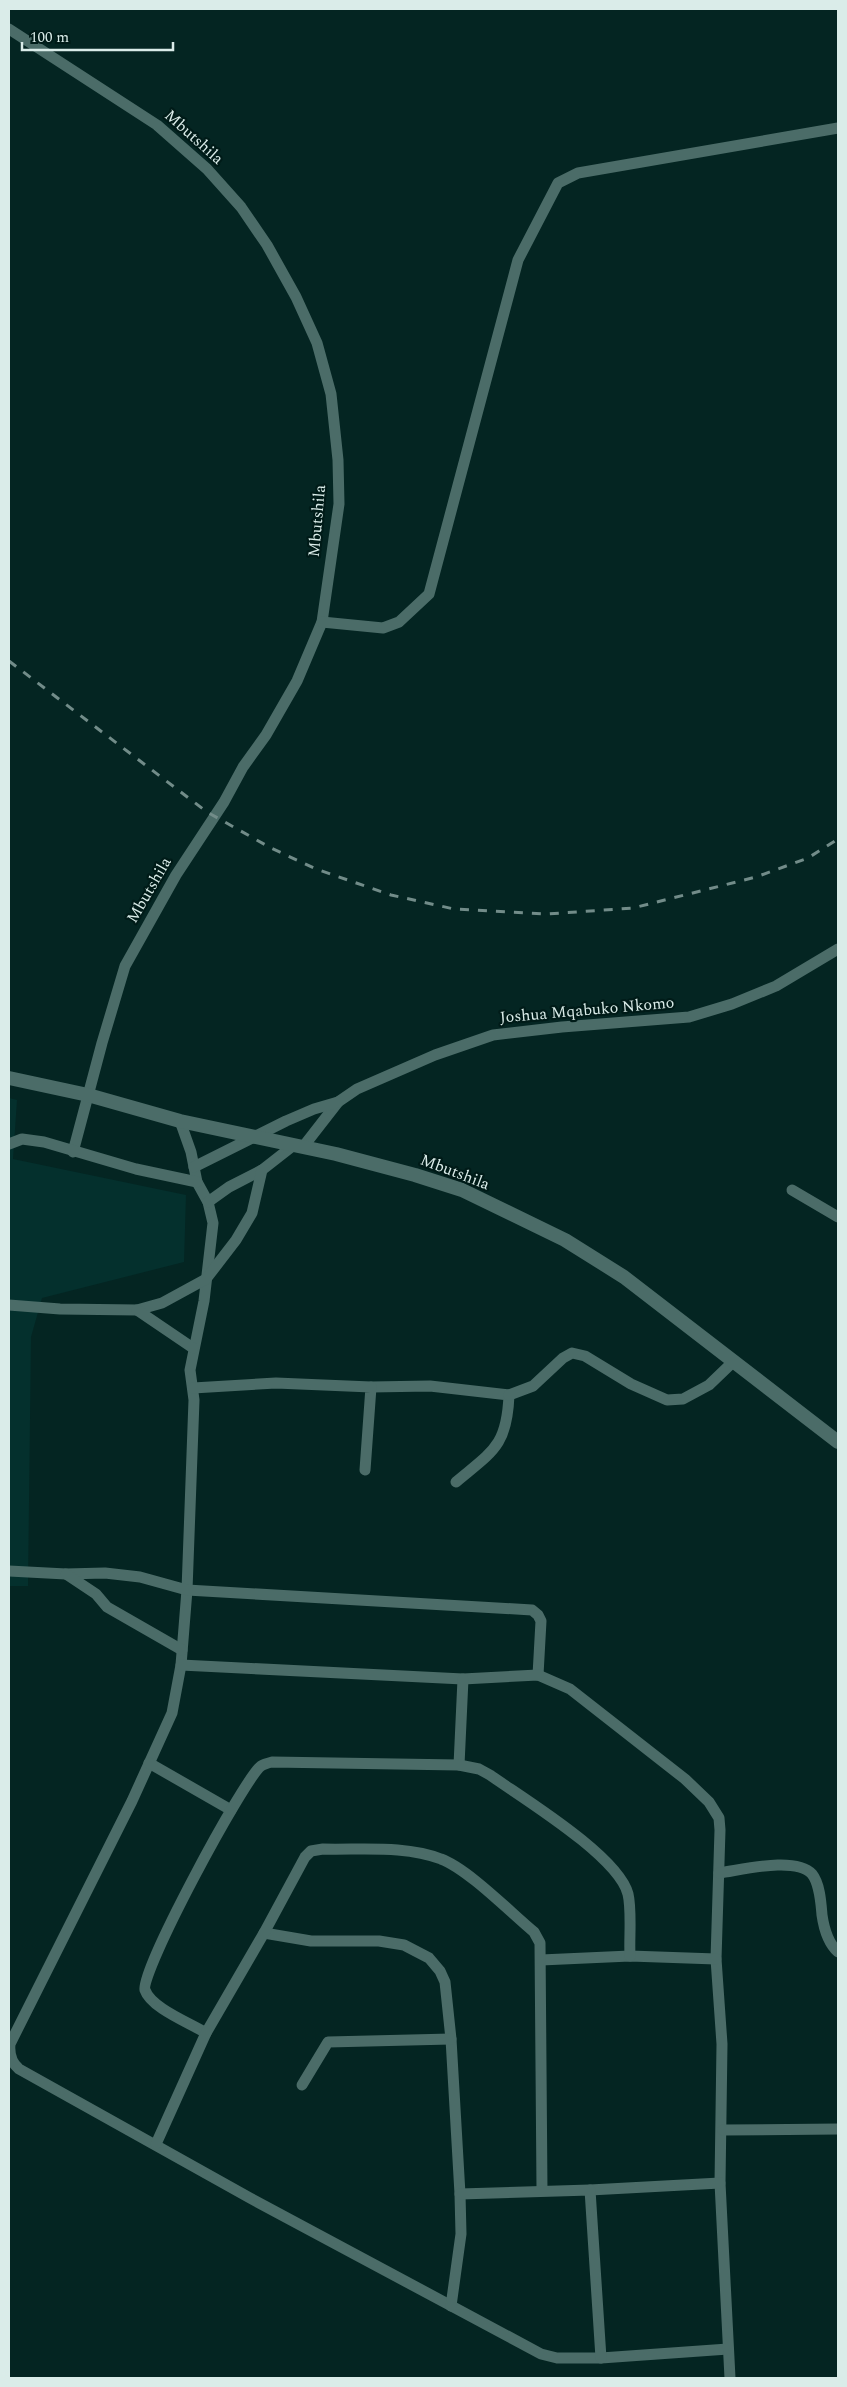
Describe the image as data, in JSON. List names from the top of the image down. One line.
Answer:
{"streets":{"street":["Mbutshila","Joshua Mqabuko Nkomo"]},"scale_bar":"100 m"}
